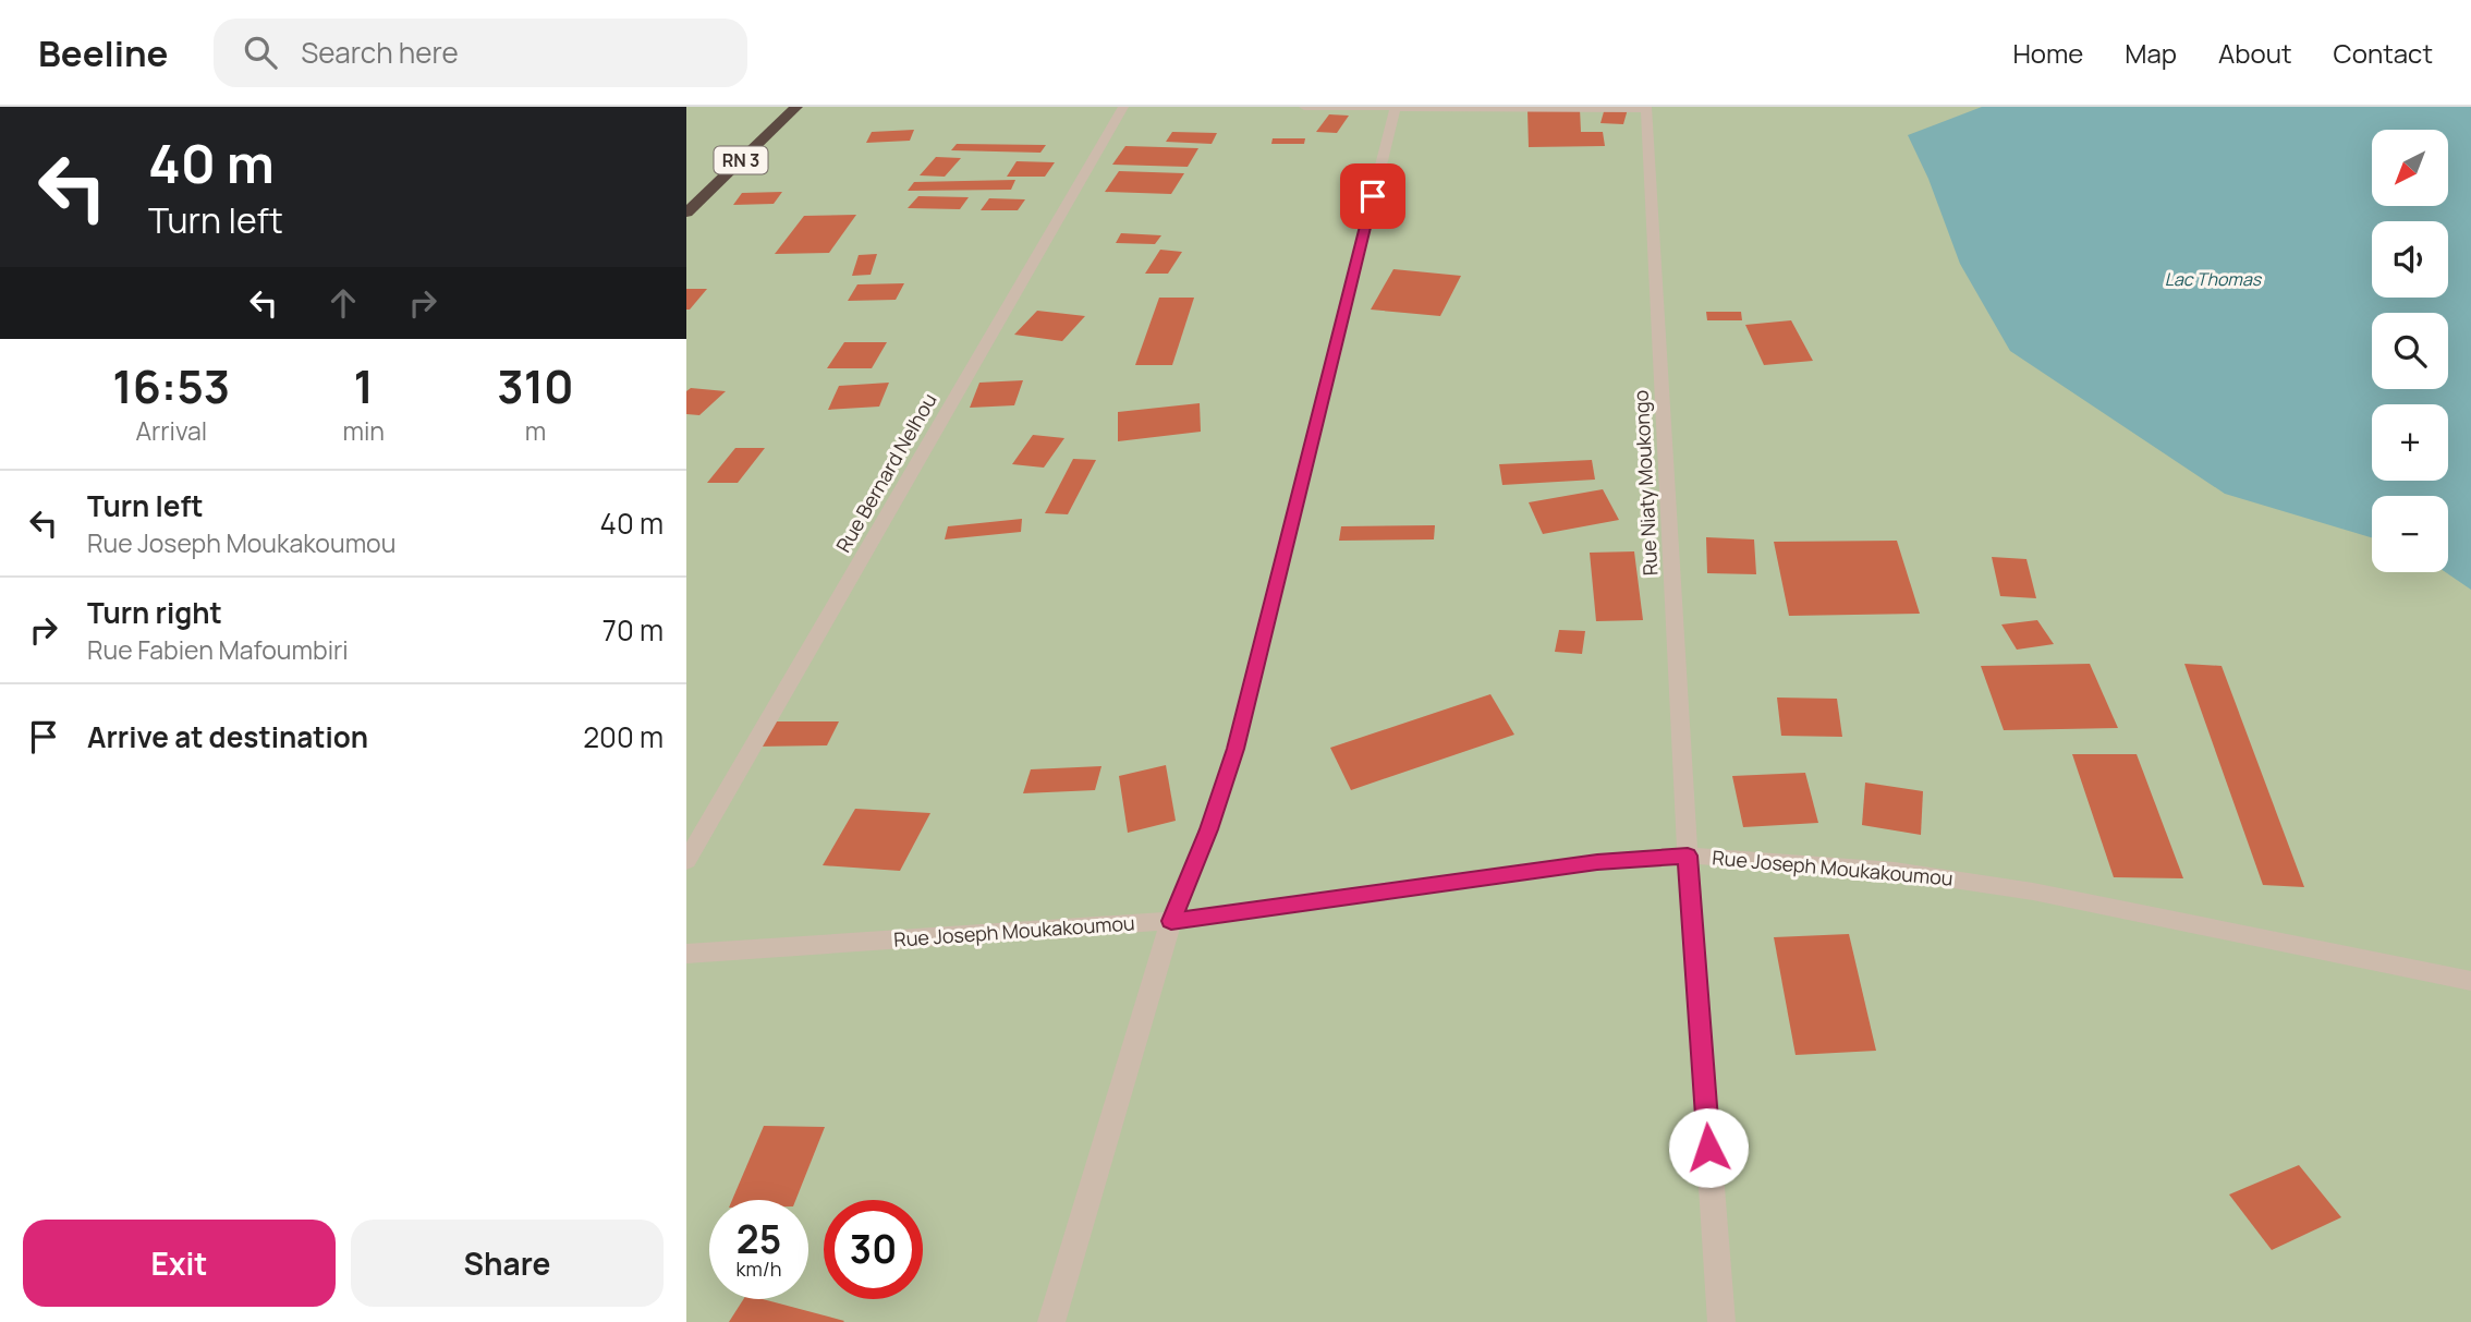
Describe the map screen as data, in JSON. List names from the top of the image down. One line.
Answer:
{"streets":{"highway":["RN 3"],"street":["Rue Bernard Nelhou","Rue Niaty Moukongo","Rue Joseph Moukakoumou"]},"crossings":[["Rue Niaty Moukongo","Rue Joseph Moukakoumou"]],"water":["Lac Thomas"],"north":"bottom left","page":{"header":"Beeline","search":"Search here","nav":["Home","Map","About","Contact"],"turn":["40 m","Turn left"],"map_buttons":["+","−"],"eta":["16:53","Arrival","1","min","310","m"],"list":[{"name":"Turn left","note":"Rue Joseph Moukakoumou","value":"40 m"},{"name":"Turn right","note":"Rue Fabien Mafoumbiri","value":"70 m"},{"name":"Arrive at destination","value":"200 m"}],"speed":"25 km/h","limit":"30","buttons":["Exit","Share"]}}
